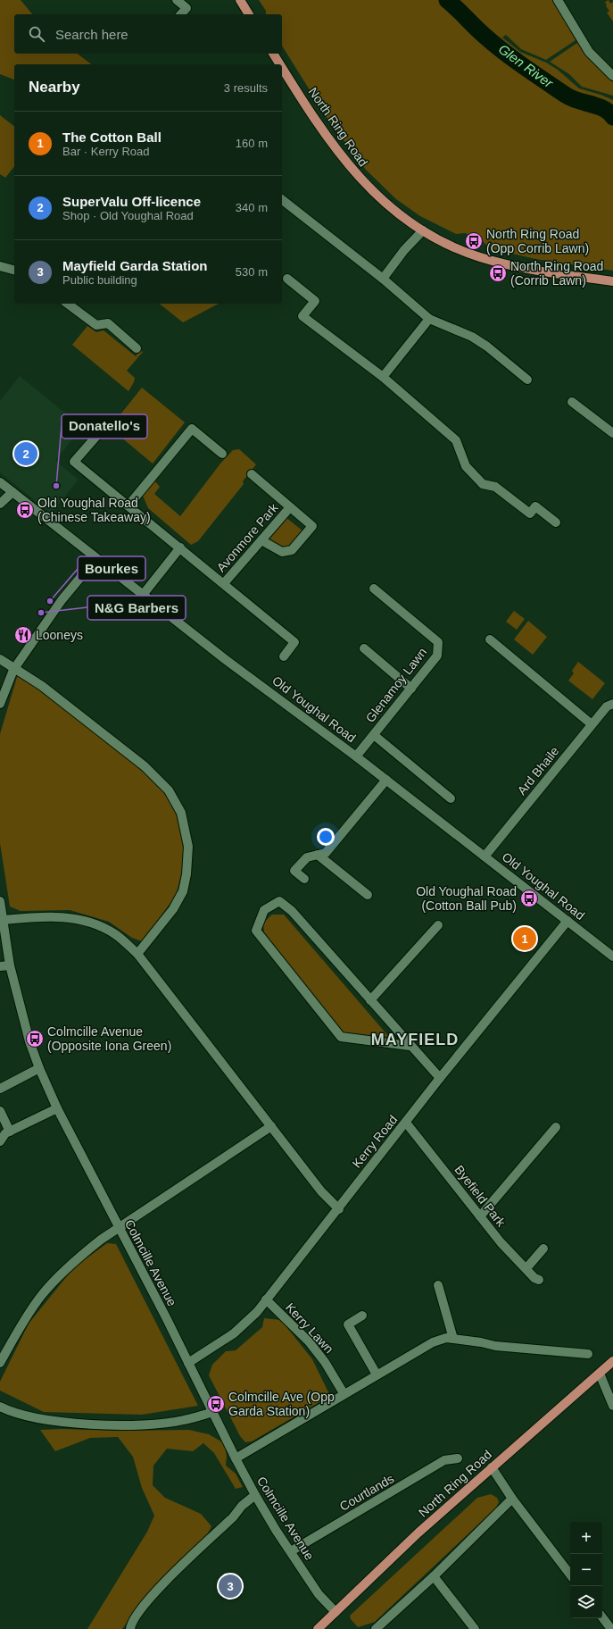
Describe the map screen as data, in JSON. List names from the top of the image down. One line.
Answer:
{"streets":{"main road":["North Ring Road"],"street":["Avonmore Park","Glenamoy Lawn","Old Youghal Road","Ard Bhaile","Kerry Road","Byefield Park","Colmcille Avenue","Kerry Lawn","Courtlands"]},"crossings":[["North Ring Road","Colmcille Avenue"],["Glenamoy Lawn","Old Youghal Road"],["Old Youghal Road","Ard Bhaile"],["Old Youghal Road","Kerry Road"],["Kerry Road","Byefield Park"],["Kerry Road","Colmcille Avenue"],["Kerry Road","Kerry Lawn"],["Colmcille Avenue","Courtlands"]],"districts":["MAYFIELD"],"water":["Glen River"],"places":{"bus stop":["North Ring Road (Opp Corrib Lawn)","North Ring Road (Corrib Lawn)","Old Youghal Road (Chinese Takeaway)","Old Youghal Road (Cotton Ball Pub)","Colmcille Avenue (Opposite Iona Green)","Colmcille Ave (Opp Garda Station)"],"other":["Donatello's","Bourkes","N&G Barbers"],"restaurant":["Looneys"]},"page":{"search":"Search here","heading":["Nearby","3 results"],"list":[{"mark":"1","name":"The Cotton Ball","note":"Bar · Kerry Road","value":"160 m"},{"mark":"2","name":"SuperValu Off-licence","note":"Shop · Old Youghal Road","value":"340 m"},{"mark":"3","name":"Mayfield Garda Station","note":"Public building","value":"530 m"}],"pins":["2","1","3"],"map_buttons":["+","−"]}}
